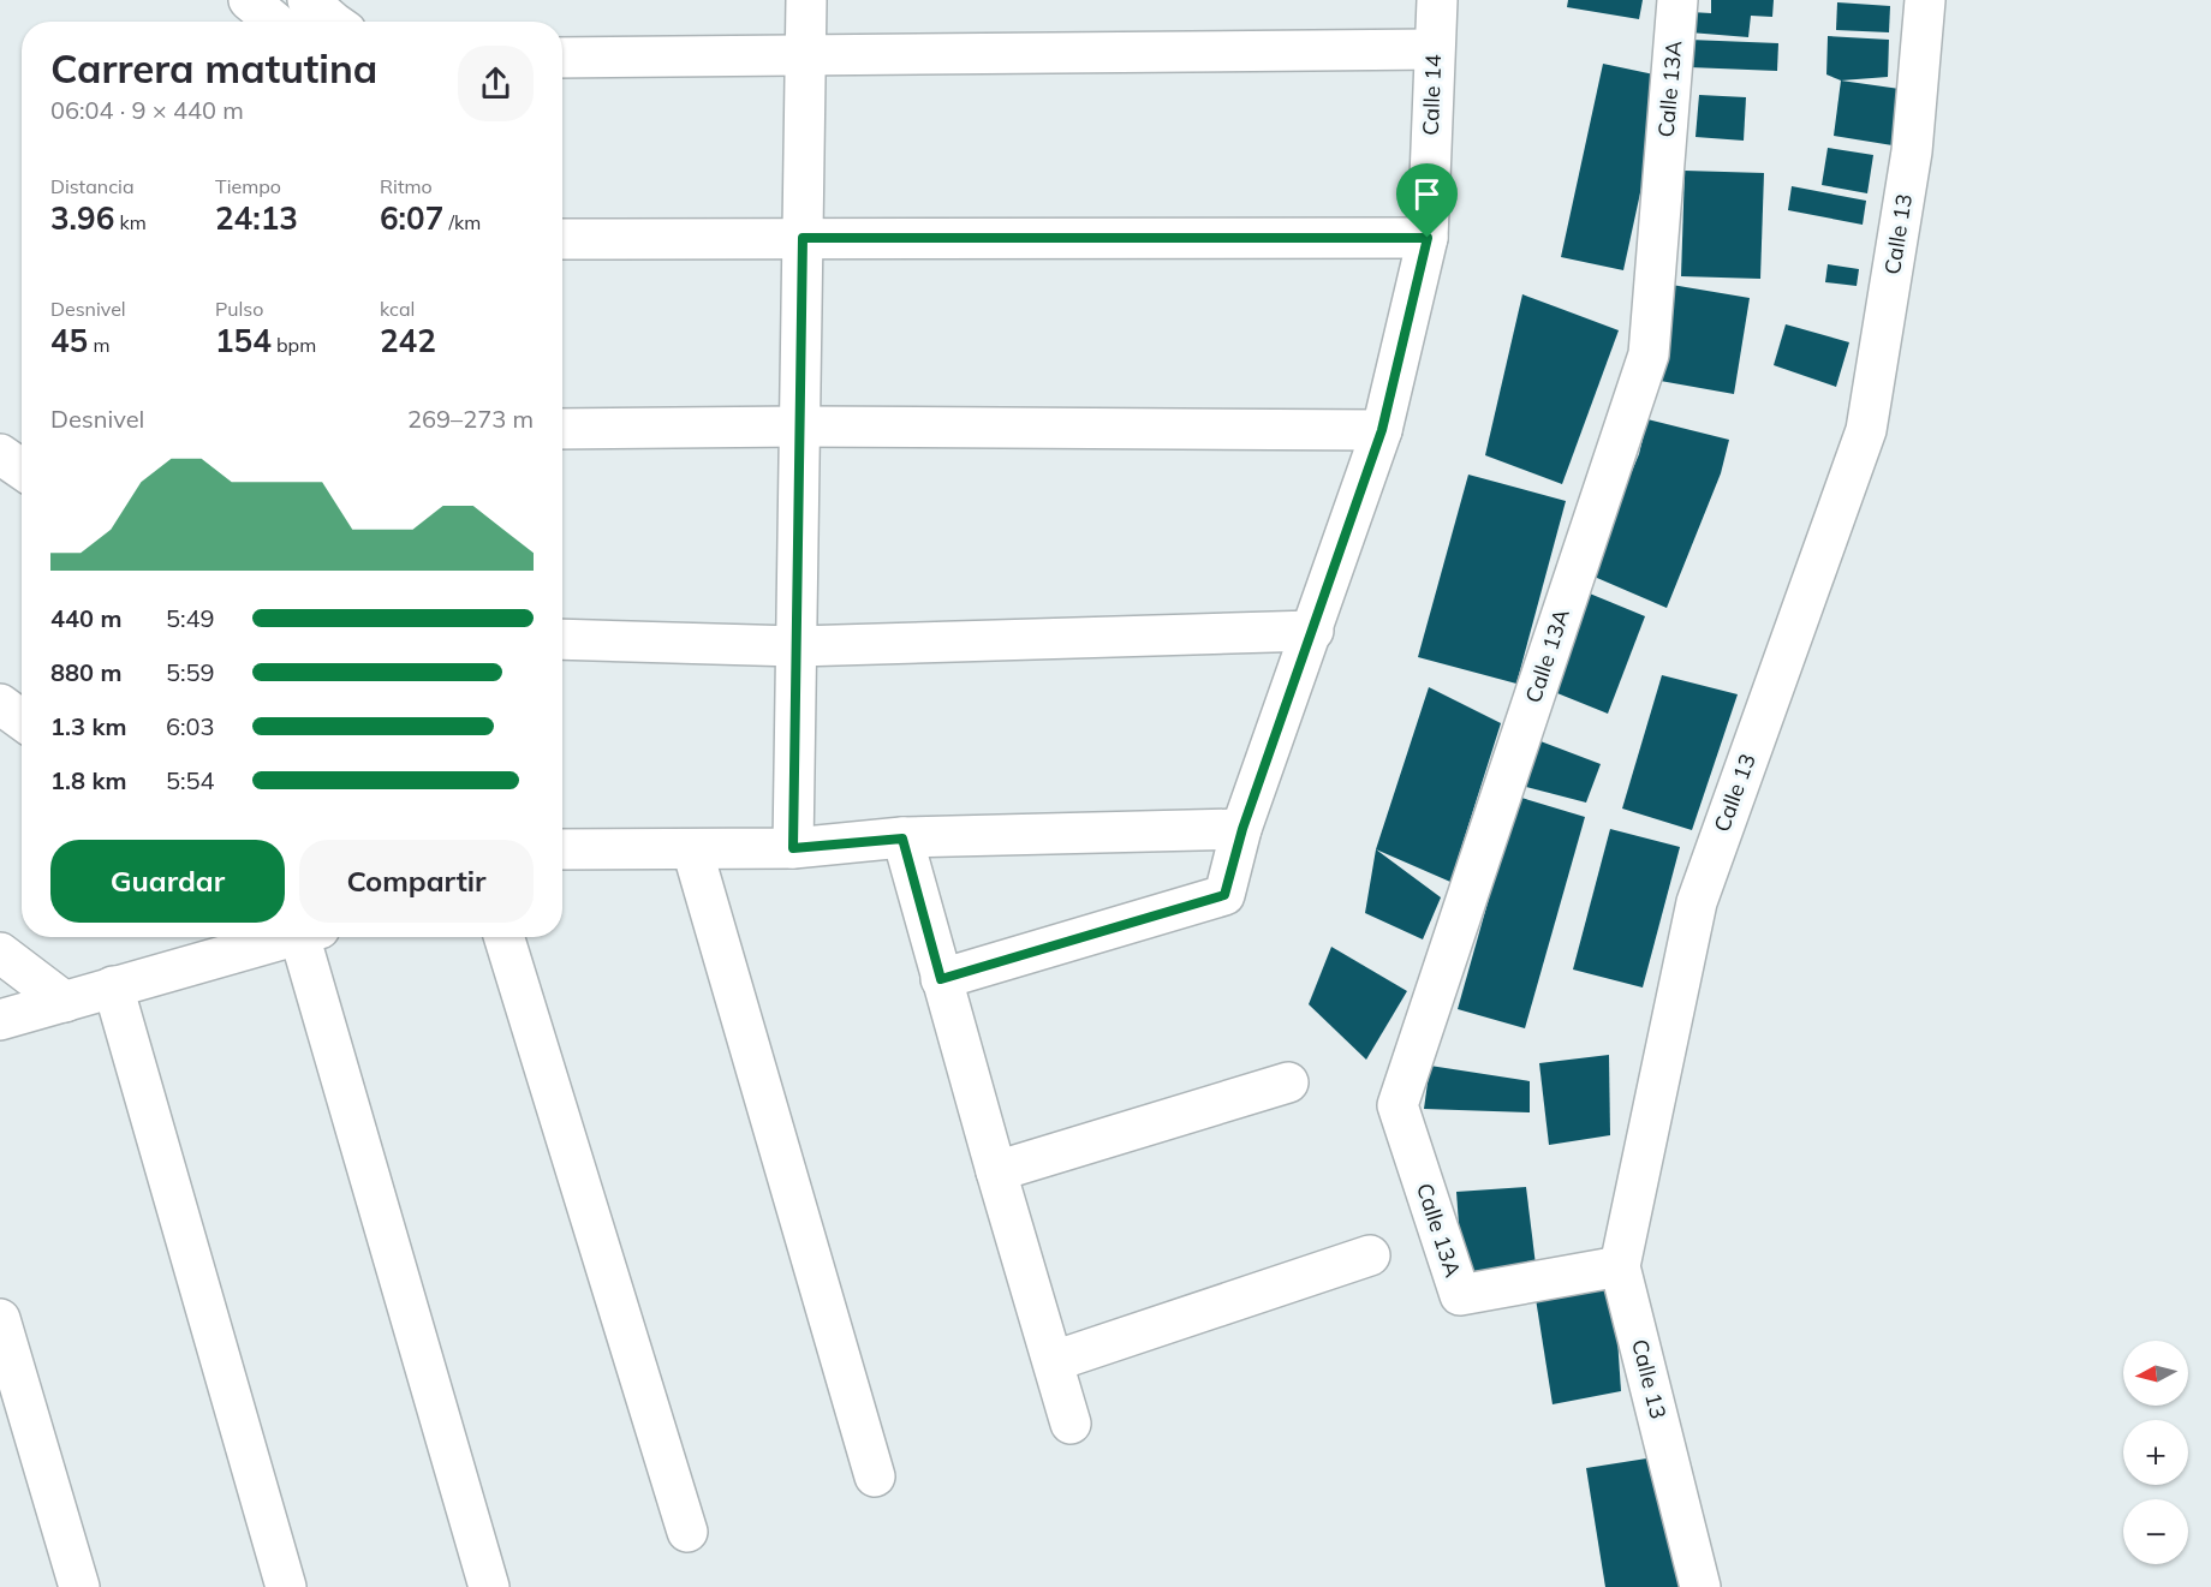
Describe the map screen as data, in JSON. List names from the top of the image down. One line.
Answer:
{"streets":{"street":["Calle 13A","Calle 14","Calle 13"]},"crossings":[["Calle 13A","Calle 13"]],"north":"left","page":{"heading":["Carrera matutina","06:04 · 9 × 440 m"],"stats":[["Distancia","3.96 km"],["Tiempo","24:13"],["Ritmo","6:07 /km"],["Desnivel","45 m"],["Pulso","154 bpm"],["kcal","242"]],"chart":["Desnivel","269–273 m"],"list":[{"name":"440 m","note":"5:49"},{"name":"880 m","note":"5:59"},{"name":"1.3 km","note":"6:03"},{"name":"1.8 km","note":"5:54"}],"buttons":["Guardar","Compartir"],"map_buttons":["+","−"]}}
